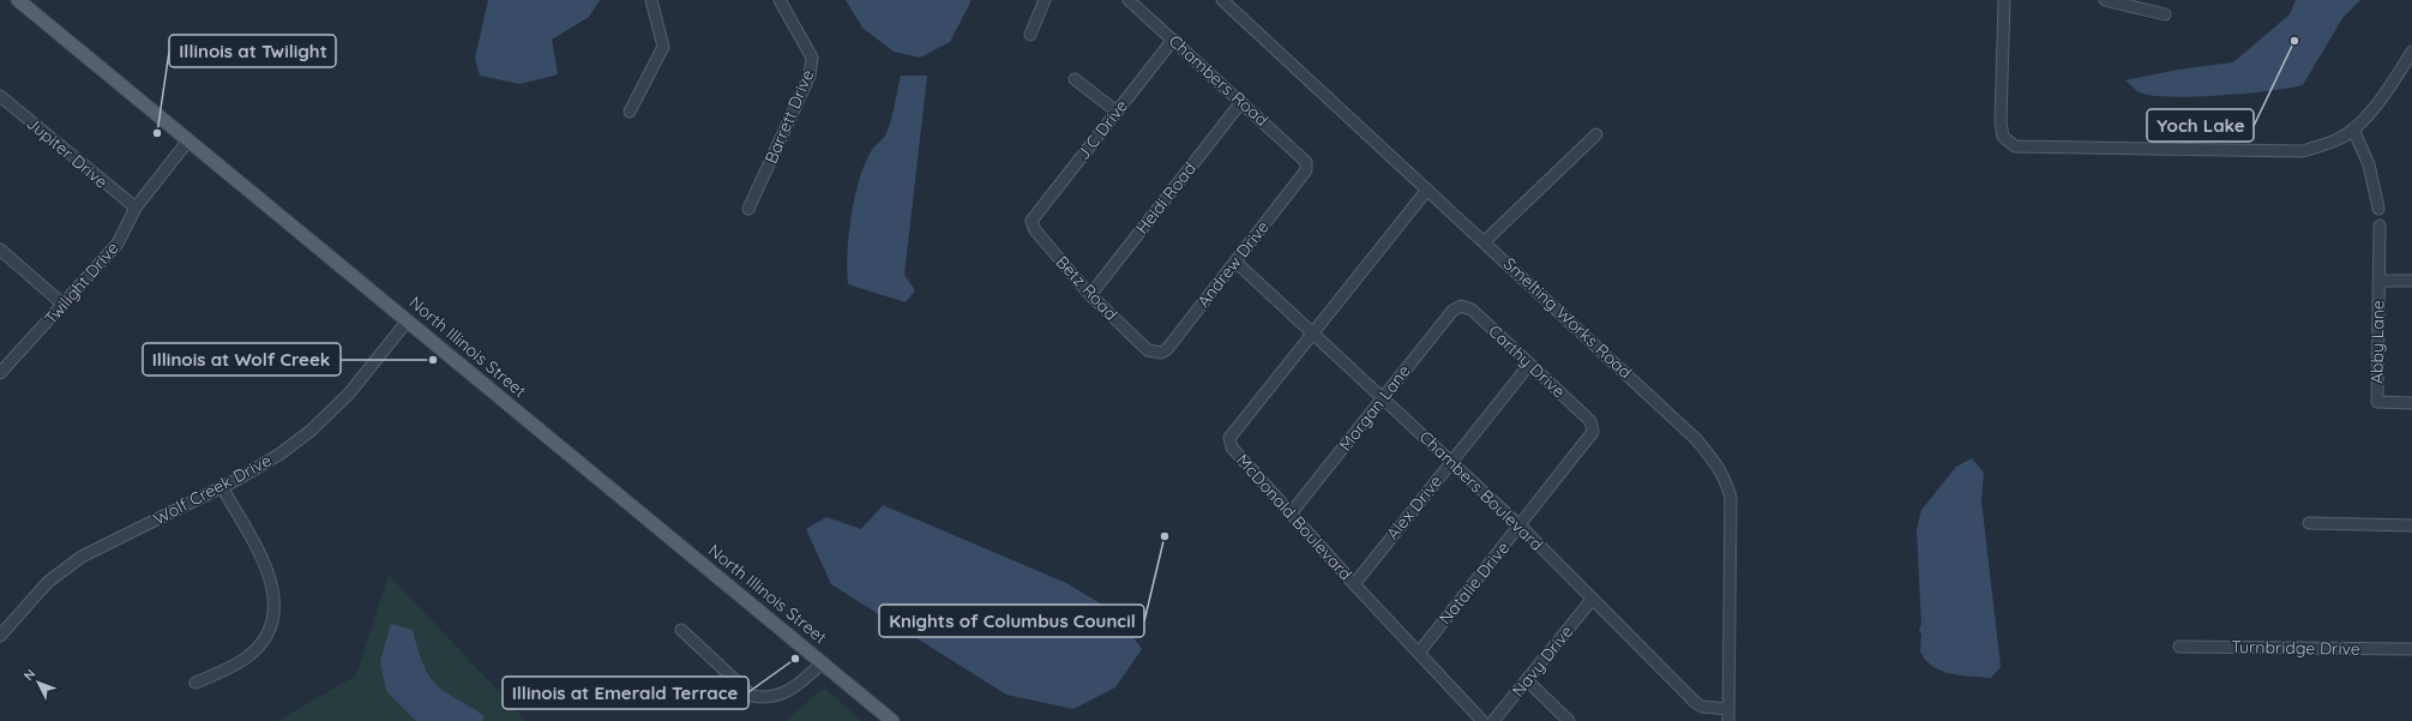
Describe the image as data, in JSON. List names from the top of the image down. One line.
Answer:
{"streets":{"main road":["North Illinois Street"],"street":["Chambers Road","Barrett Drive","J C Drive","Jupiter Drive","Heidi Road","Andrew Drive","Twilight Drive","Betz Road","Smelting Works Road","Abby Lane","Carthy Drive","Morgan Lane","Wolf Creek Drive","Chambers Boulevard","Alex Drive","McDonald Boulevard","Natalie Drive","Turnbridge Drive","Navy Drive"]},"crossings":[["Chambers Road","J C Drive"],["Chambers Road","Heidi Road"],["Chambers Road","Andrew Drive"],["J C Drive","Betz Road"],["Jupiter Drive","Twilight Drive"],["Heidi Road","Betz Road"],["Andrew Drive","Betz Road"],["Andrew Drive","Chambers Boulevard"],["Twilight Drive","North Illinois Street"],["Smelting Works Road","Chambers Boulevard"],["Smelting Works Road","McDonald Boulevard"],["North Illinois Street","Wolf Creek Drive"],["Carthy Drive","Morgan Lane"],["Carthy Drive","Alex Drive"],["Carthy Drive","Natalie Drive"],["Morgan Lane","Chambers Boulevard"],["Morgan Lane","McDonald Boulevard"],["Chambers Boulevard","Alex Drive"],["Chambers Boulevard","McDonald Boulevard"],["Chambers Boulevard","Natalie Drive"],["Chambers Boulevard","Navy Drive"],["Alex Drive","McDonald Boulevard"],["McDonald Boulevard","Natalie Drive"]],"places":["Yoch Lake","Illinois at Twilight","Illinois at Wolf Creek","Knights of Columbus Council","Illinois at Emerald Terrace"],"north":"top left"}
